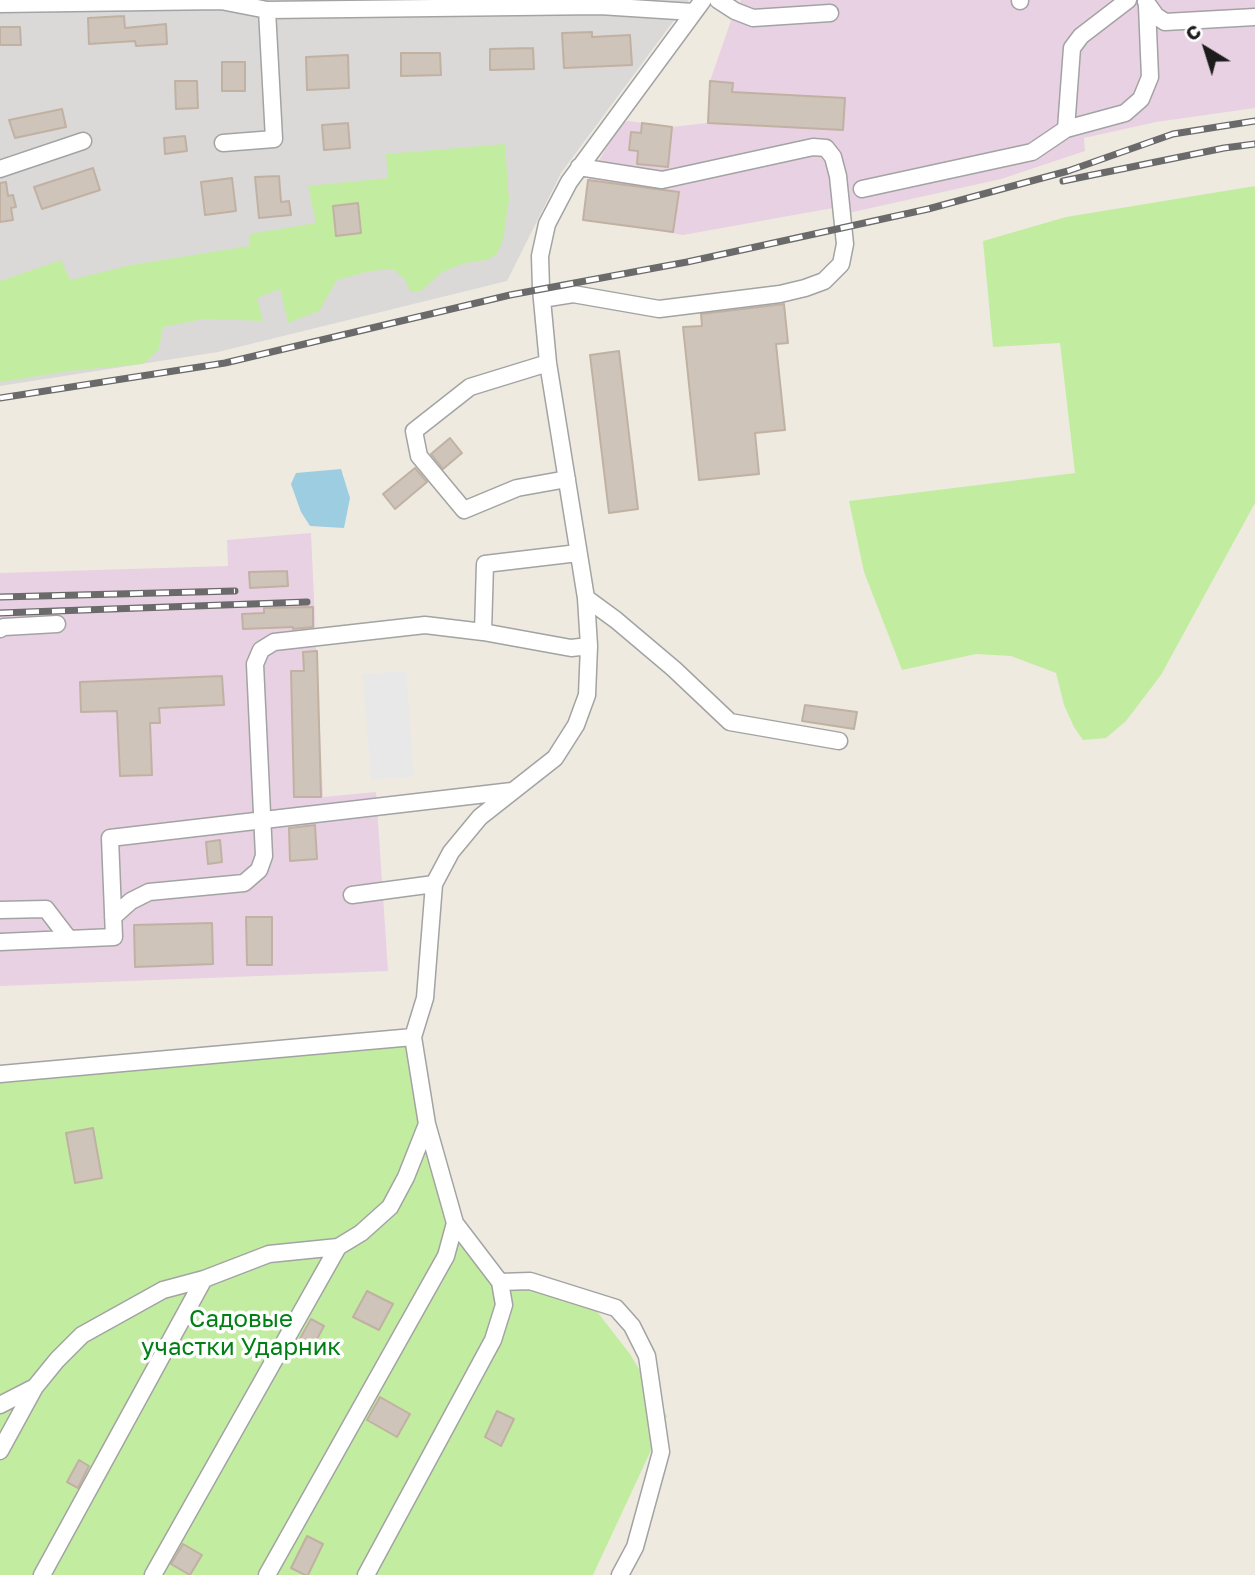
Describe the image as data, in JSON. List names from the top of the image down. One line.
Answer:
{"parks":["Садовые участки Ударник"],"north":"top left"}
